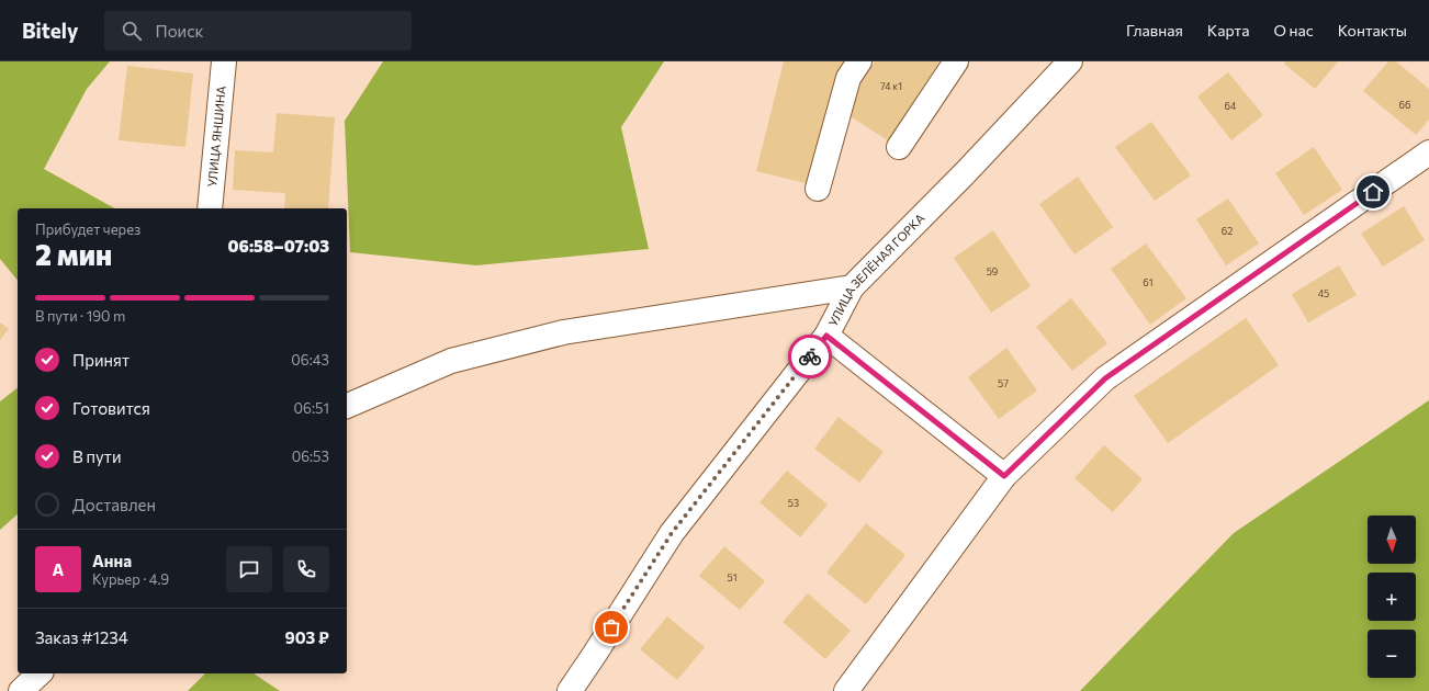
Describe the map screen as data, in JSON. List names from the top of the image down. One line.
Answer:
{"streets":{"street":["УЛИЦА ЯНШИНА","УЛИЦА ЗЕЛЁНАЯ ГОРКА"]},"house_numbers":["74 к1","66","64","62","59","61","45","57","53","51"],"north":"bottom","page":{"header":"Bitely","search":"Поиск","nav":["Главная","Карта","О нас","Контакты"],"heading":["2 мин","Прибудет через","06:58–07:03"],"panel":["Анна","Курьер · 4.9","Заказ #1234","903 ₽"],"bar":"В пути · 190 m","list":[["Принят","06:43"],["Готовится","06:51"],["В пути","06:53"],"Доставлен"],"map_buttons":["+","−"],"round":"А"}}
